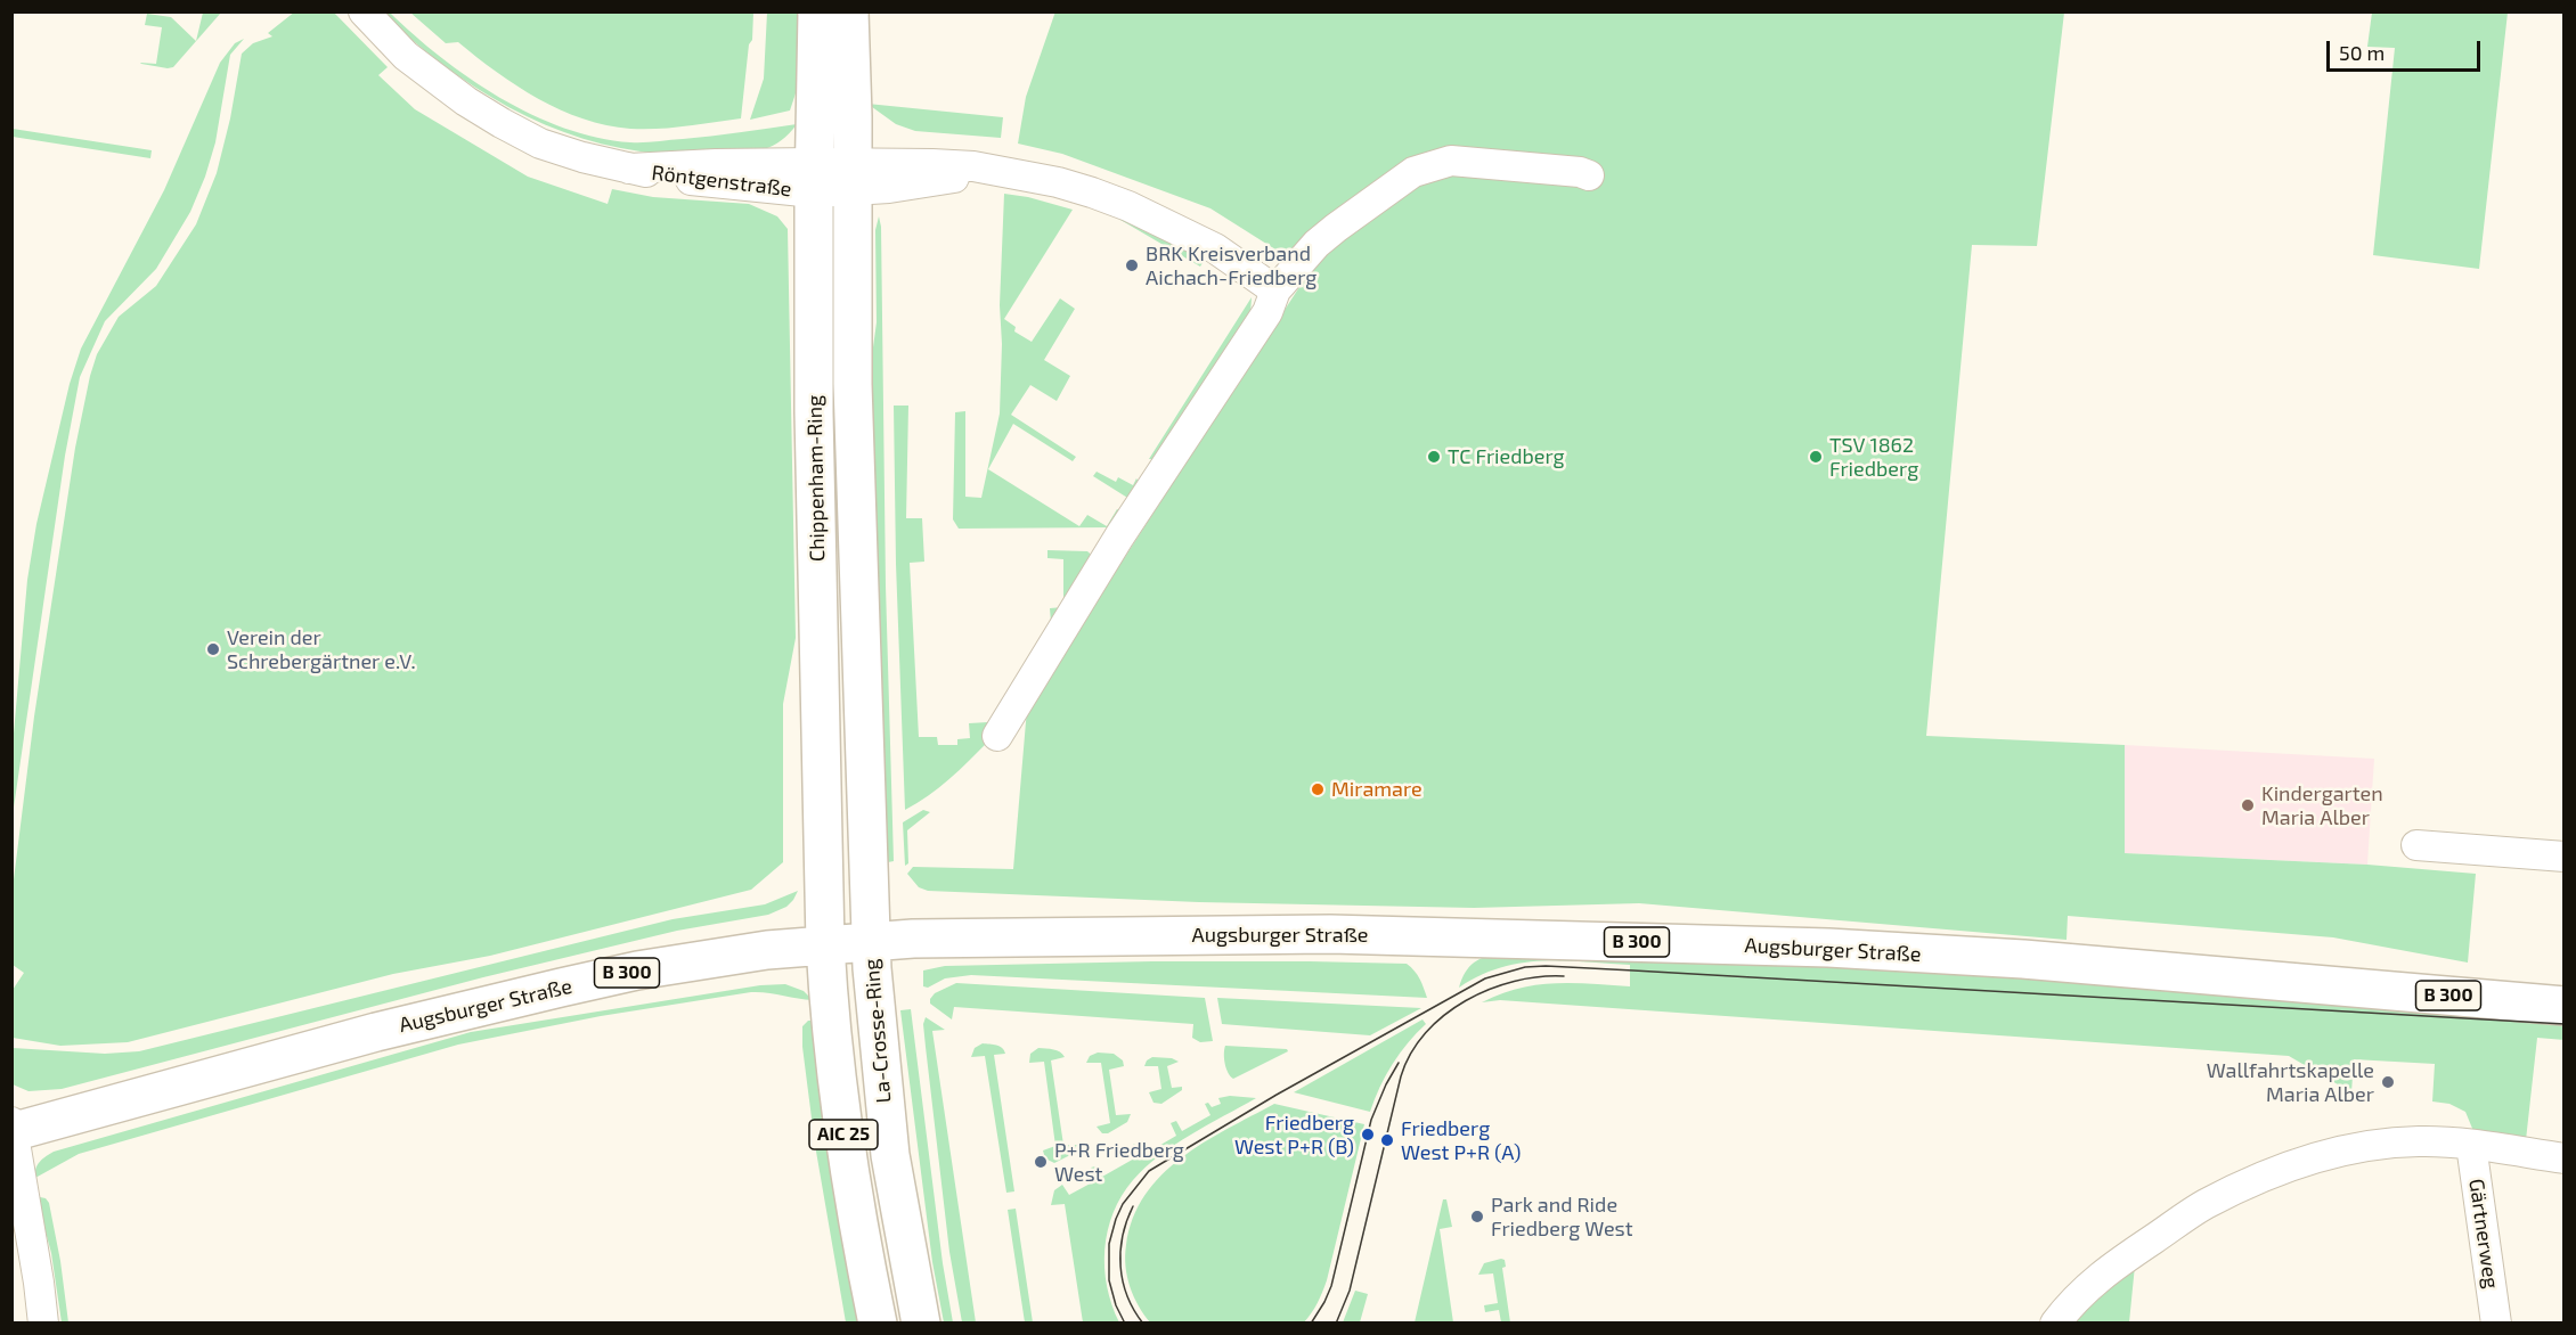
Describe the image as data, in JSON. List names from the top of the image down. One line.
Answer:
{"streets":{"main road":["Chippenham-Ring","Augsburger Straße","B 300","La-Crosse-Ring","AIC 25"],"street":["Röntgenstraße","Gärtnerweg"]},"crossings":[["Röntgenstraße","Chippenham-Ring"],["Chippenham-Ring","Augsburger Straße"],["Chippenham-Ring","La-Crosse-Ring"],["Chippenham-Ring","AIC 25"],["Augsburger Straße","La-Crosse-Ring"],["Augsburger Straße","AIC 25"]],"places":["BRK Kreisverband Aichach-Friedberg","TC Friedberg","TSV 1862 Friedberg","Verein der Schrebergärtner e.V.","Miramare","Kindergarten Maria Alber","Wallfahrtskapelle Maria Alber","Friedberg West P+R (B)","Friedberg West P+R (A)","P+R Friedberg West","Park and Ride Friedberg West"],"scale_bar":"50 m"}
